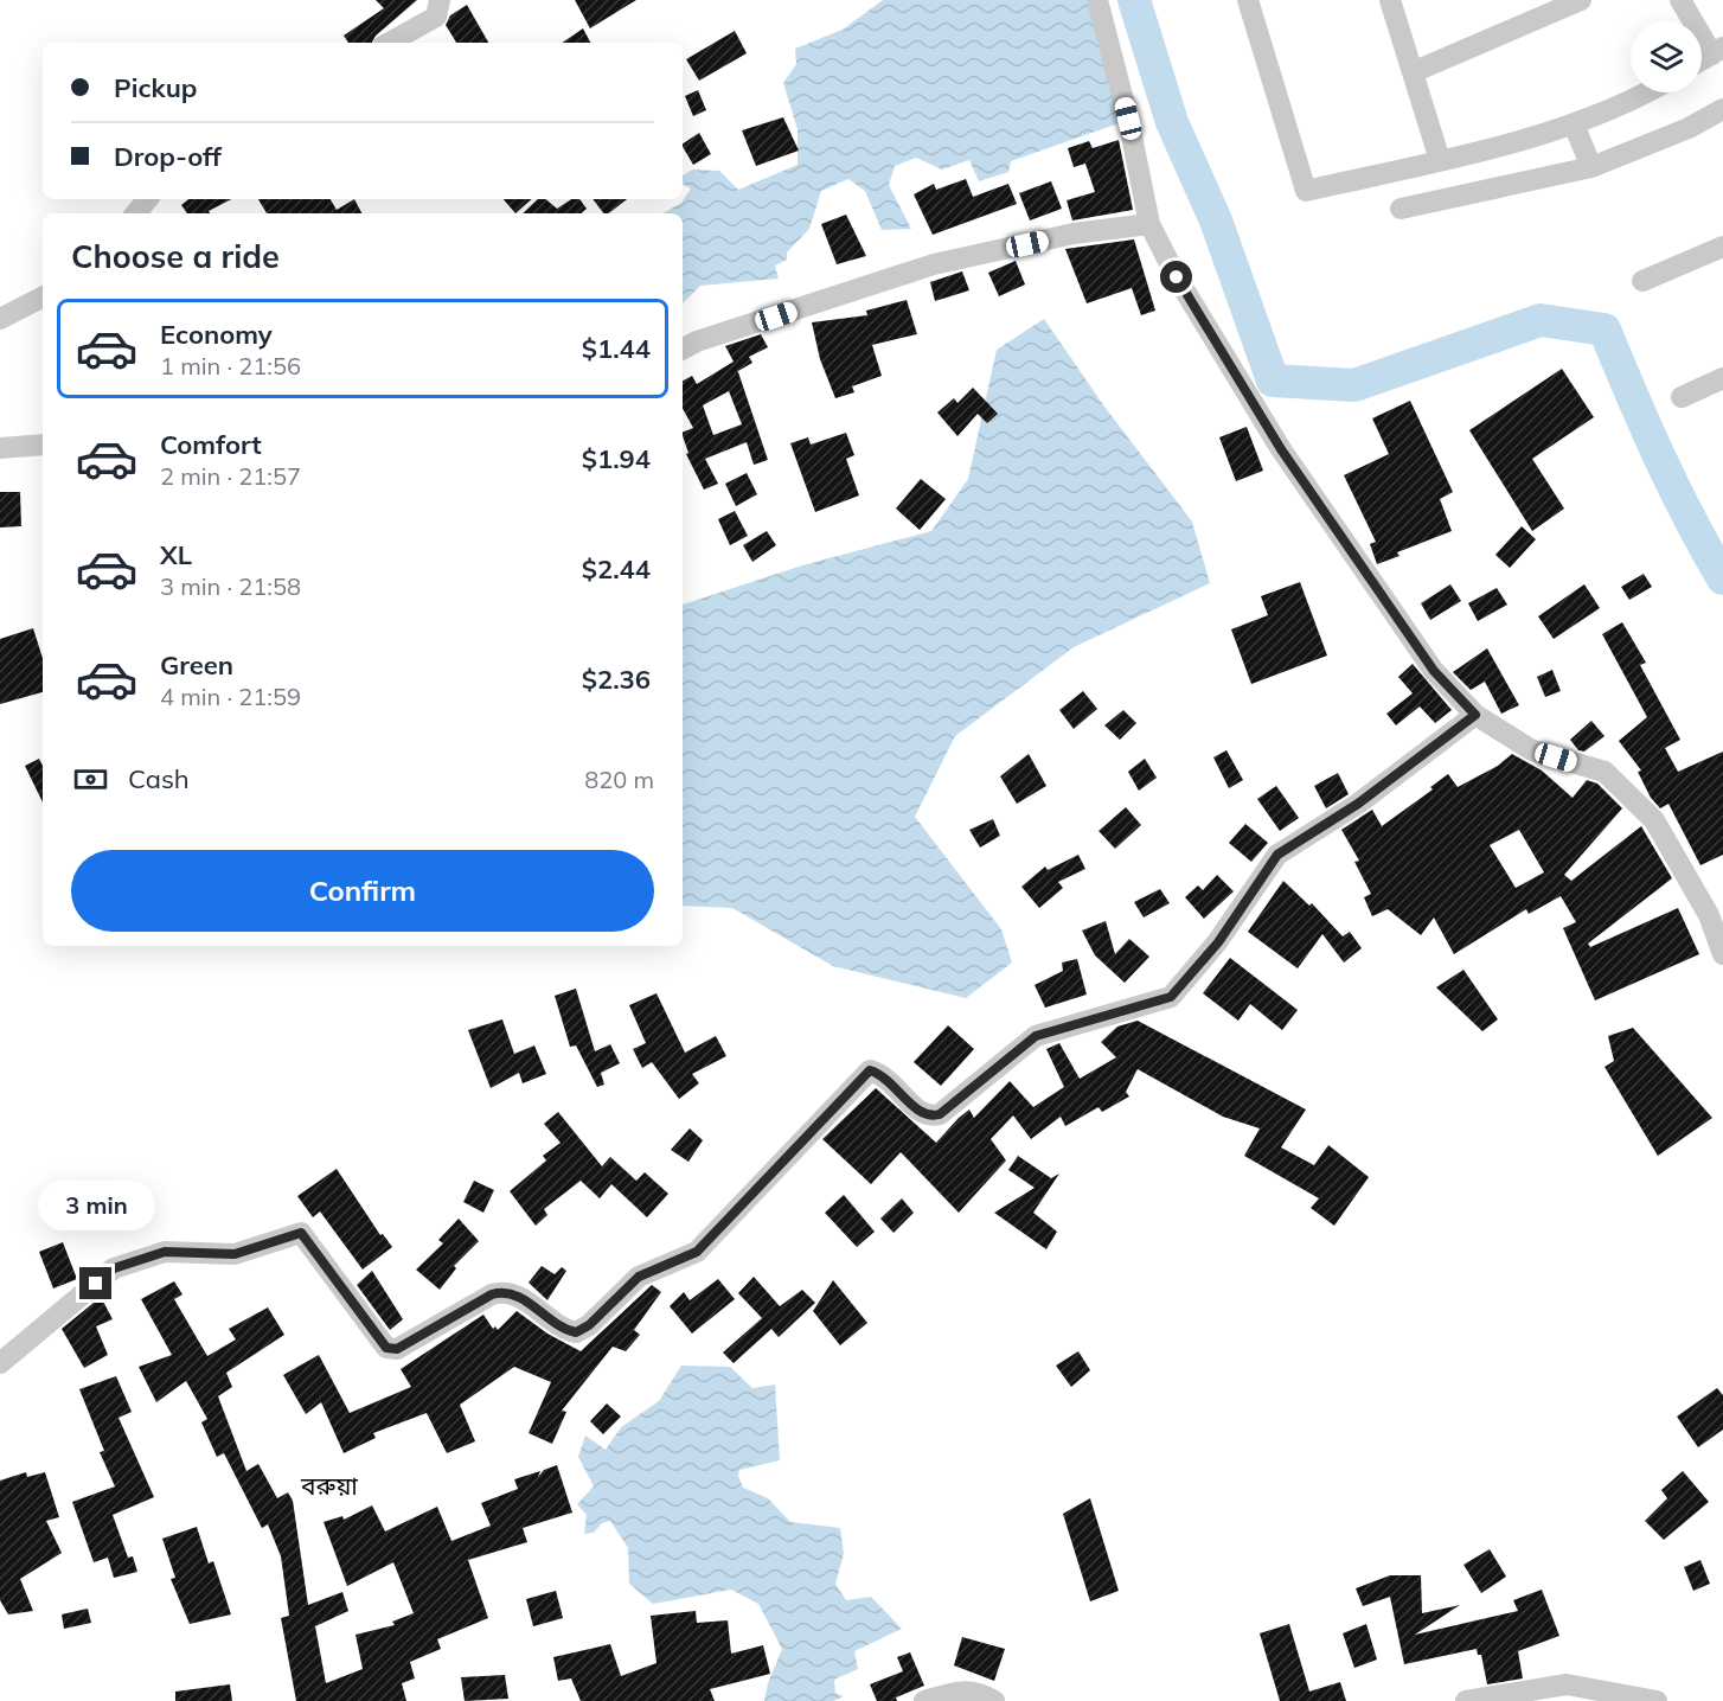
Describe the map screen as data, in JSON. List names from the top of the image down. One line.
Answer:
{"districts":["বরুয়া"],"page":{"banner":["Pickup","Drop-off"],"heading":"Choose a ride","list":[{"name":"Economy","note":"1 min · 21:56","value":"$1.44"},{"name":"Comfort","note":"2 min · 21:57","value":"$1.94"},{"name":"XL","note":"3 min · 21:58","value":"$2.44"},{"name":"Green","note":"4 min · 21:59","value":"$2.36"}],"pay":["Cash","820 m"],"buttons":"Confirm","bubble":"3 min"}}
